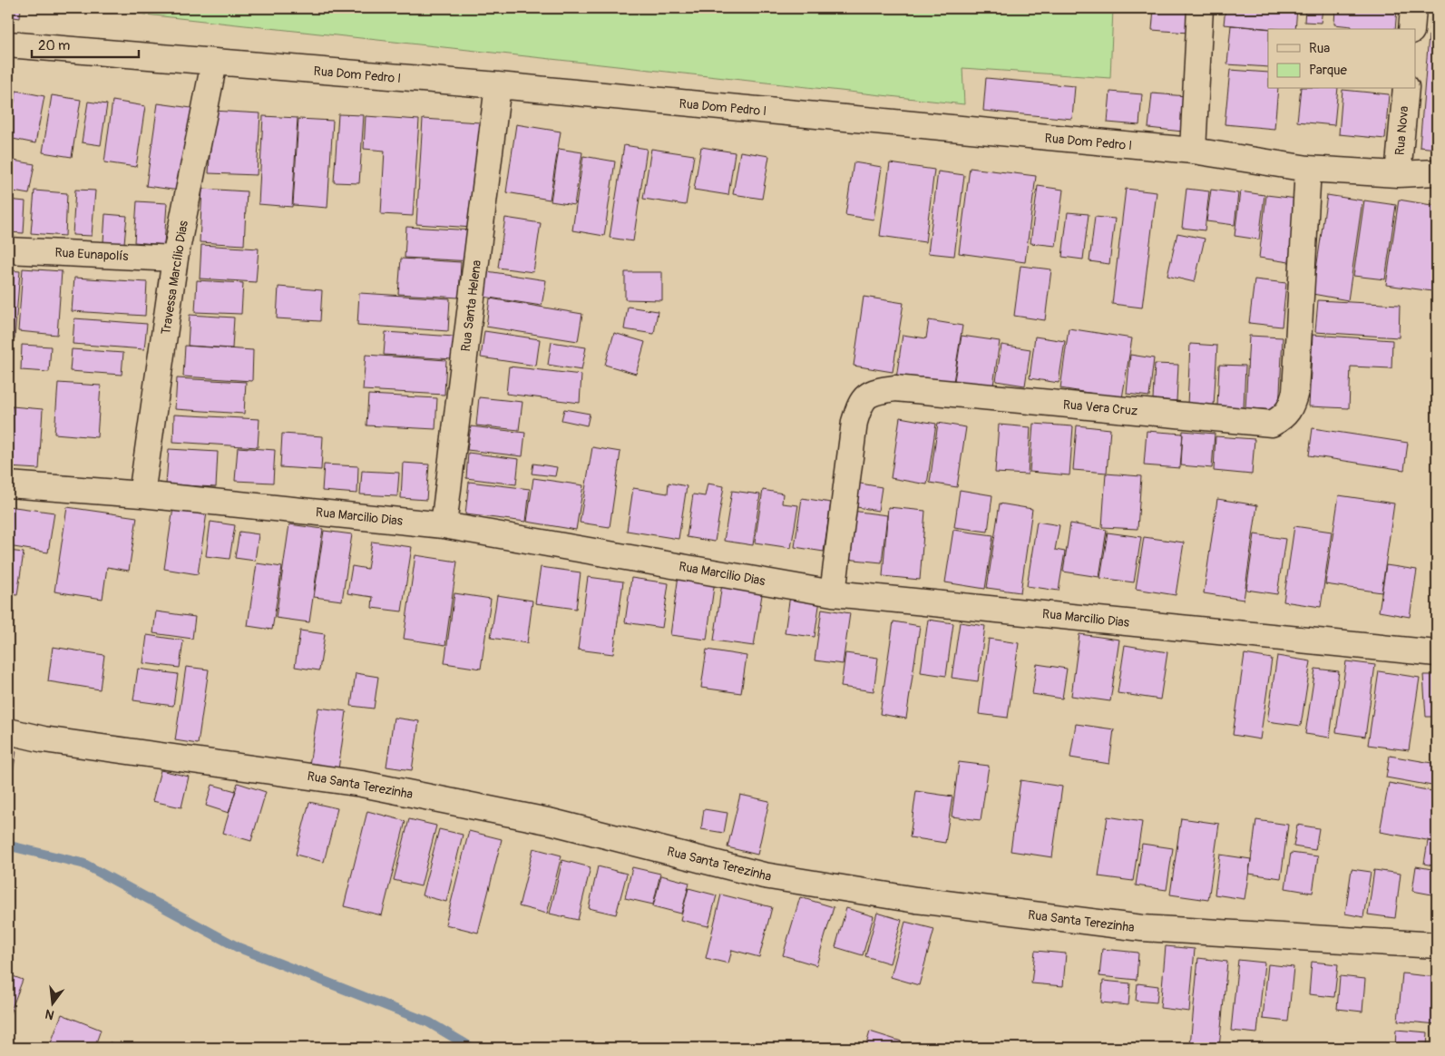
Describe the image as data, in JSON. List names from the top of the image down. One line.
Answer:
{"streets":{"street":["Rua Dom Pedro I","Rua Nova","Rua Eunapolís","Travessa Marcílio Dias","Rua Santa Helena","Rua Vera Cruz","Rua Marcilio Dias","Rua Santa Terezinha"]},"crossings":[["Rua Dom Pedro I","Rua Nova"],["Rua Dom Pedro I","Travessa Marcílio Dias"],["Rua Dom Pedro I","Rua Santa Helena"],["Rua Dom Pedro I","Rua Vera Cruz"],["Rua Eunapolís","Travessa Marcílio Dias"],["Travessa Marcílio Dias","Rua Marcilio Dias"],["Rua Santa Helena","Rua Marcilio Dias"],["Rua Vera Cruz","Rua Marcilio Dias"]],"legend":["Rua","Parque"],"scale_bar":"20 m","north":"bottom"}
